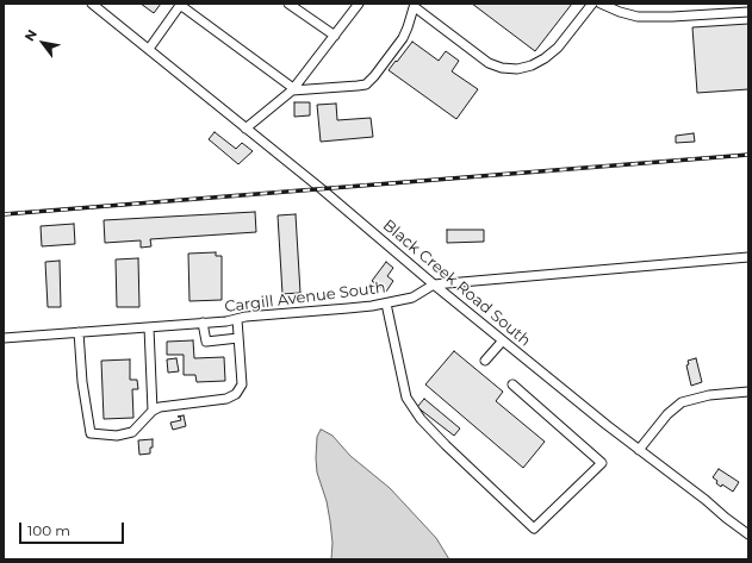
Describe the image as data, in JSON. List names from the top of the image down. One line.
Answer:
{"streets":{"street":["Black Creek Road South","Cargill Avenue South"]},"crossings":[["Black Creek Road South","Cargill Avenue South"]],"scale_bar":"100 m","north":"top left"}
